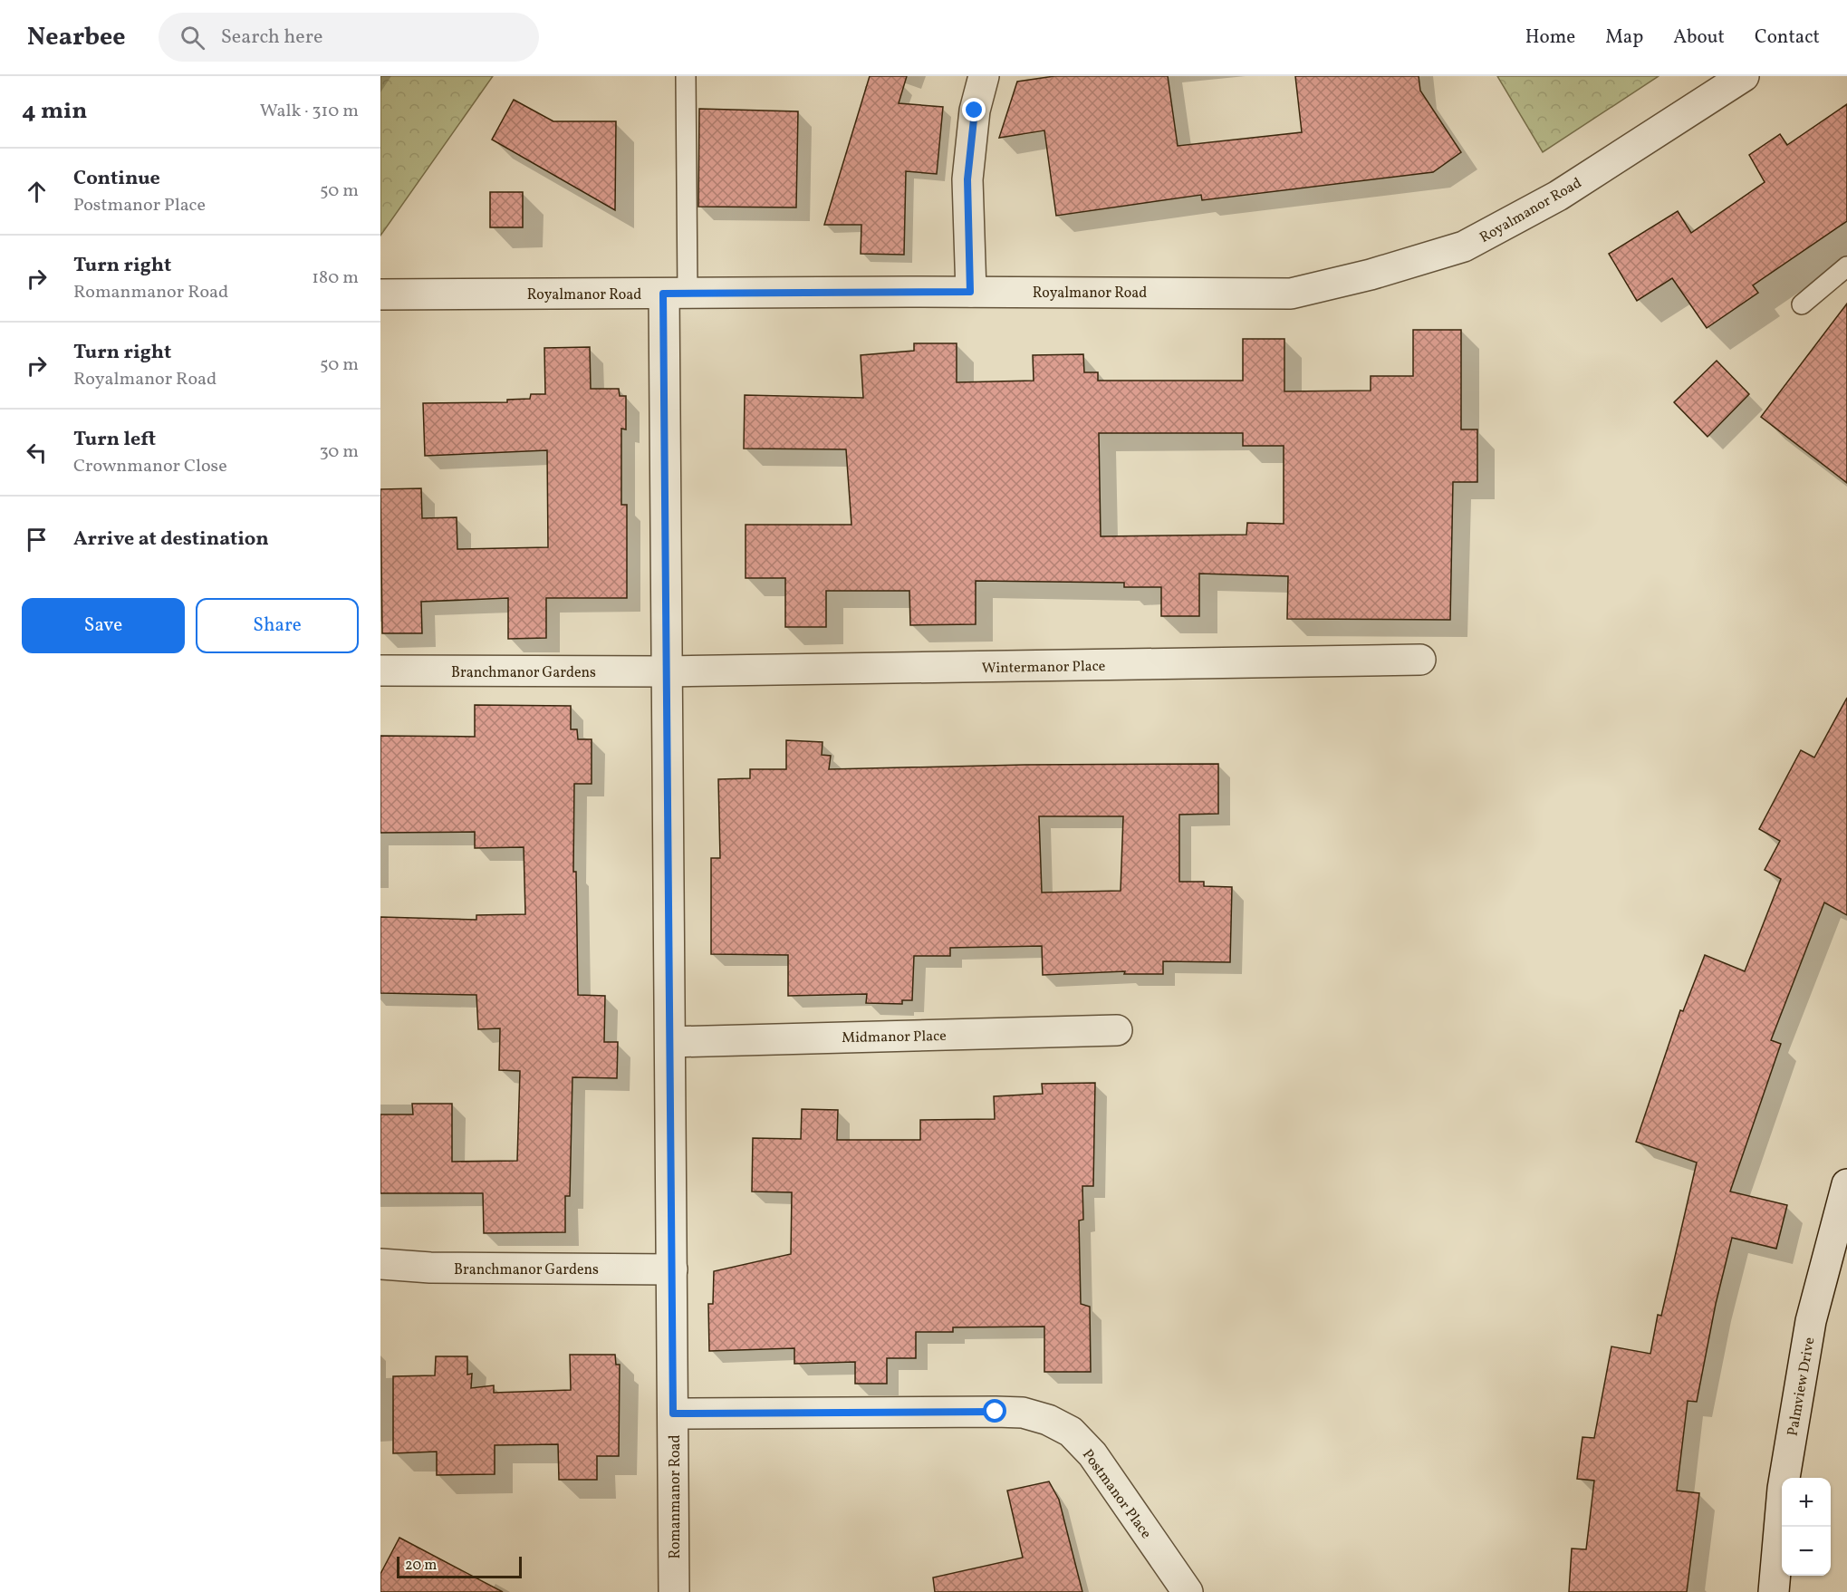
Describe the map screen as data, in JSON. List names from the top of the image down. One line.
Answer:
{"streets":{"street":["Royalmanor Road","Wintermanor Place","Branchmanor Gardens","Midmanor Place","Palmview Drive","Postmanor Place","Romanmanor Road"]},"crossings":[["Royalmanor Road","Romanmanor Road"],["Wintermanor Place","Branchmanor Gardens"],["Wintermanor Place","Romanmanor Road"],["Branchmanor Gardens","Romanmanor Road"],["Midmanor Place","Romanmanor Road"],["Postmanor Place","Romanmanor Road"]],"scale_bar":"20 m","page":{"header":"Nearbee","search":"Search here","nav":["Home","Map","About","Contact"],"heading":["4 min","Walk · 310 m"],"list":[["Continue","Postmanor Place","50 m"],["Turn right","Romanmanor Road","180 m"],["Turn right","Royalmanor Road","50 m"],["Turn left","Crownmanor Close","30 m"],"Arrive at destination"],"buttons":["Save","Share"],"map_buttons":["+","−"],"scale":"20 m"}}
